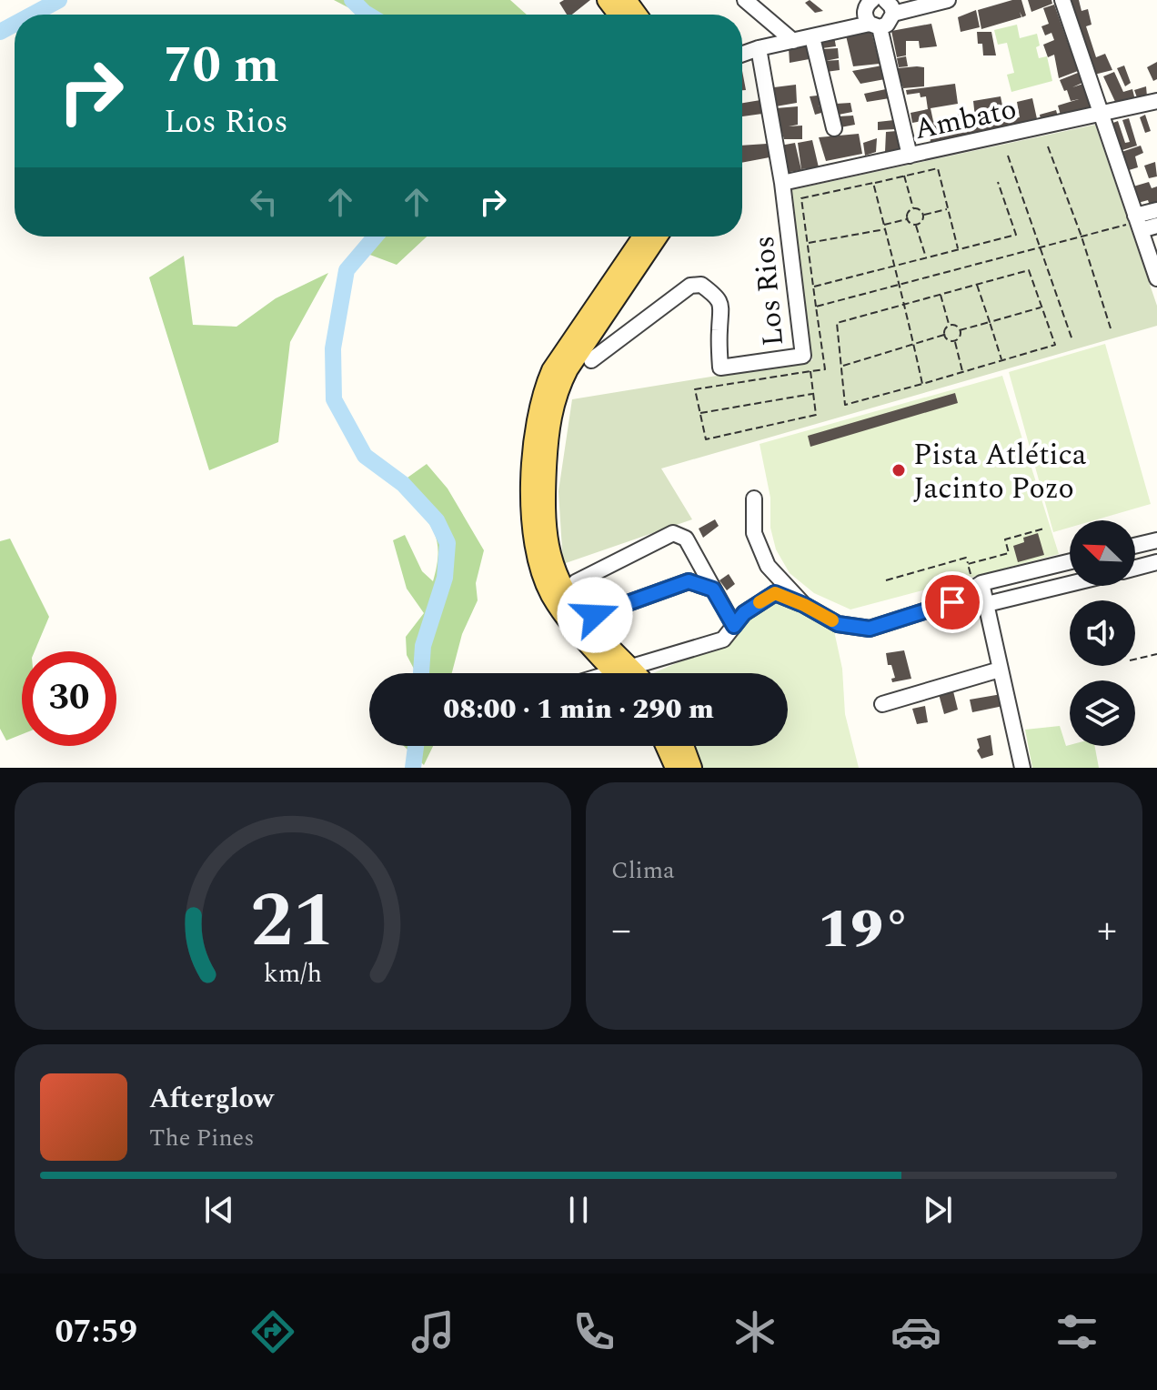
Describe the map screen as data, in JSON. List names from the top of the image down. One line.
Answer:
{"streets":{"street":["Ambato","Los Rios"]},"crossings":[["Ambato","Los Rios"]],"places":["Pista Atlética Jacinto Pozo"],"north":"top left","page":{"turn":["70 m","Los Rios"],"limit":"30","trip":"08:00 · 1 min · 290 m","tile":"Clima","heat":["−","19°","+"],"song":["Afterglow","The Pines"],"tabs":"07:59","gauge":["21","km/h"]}}
